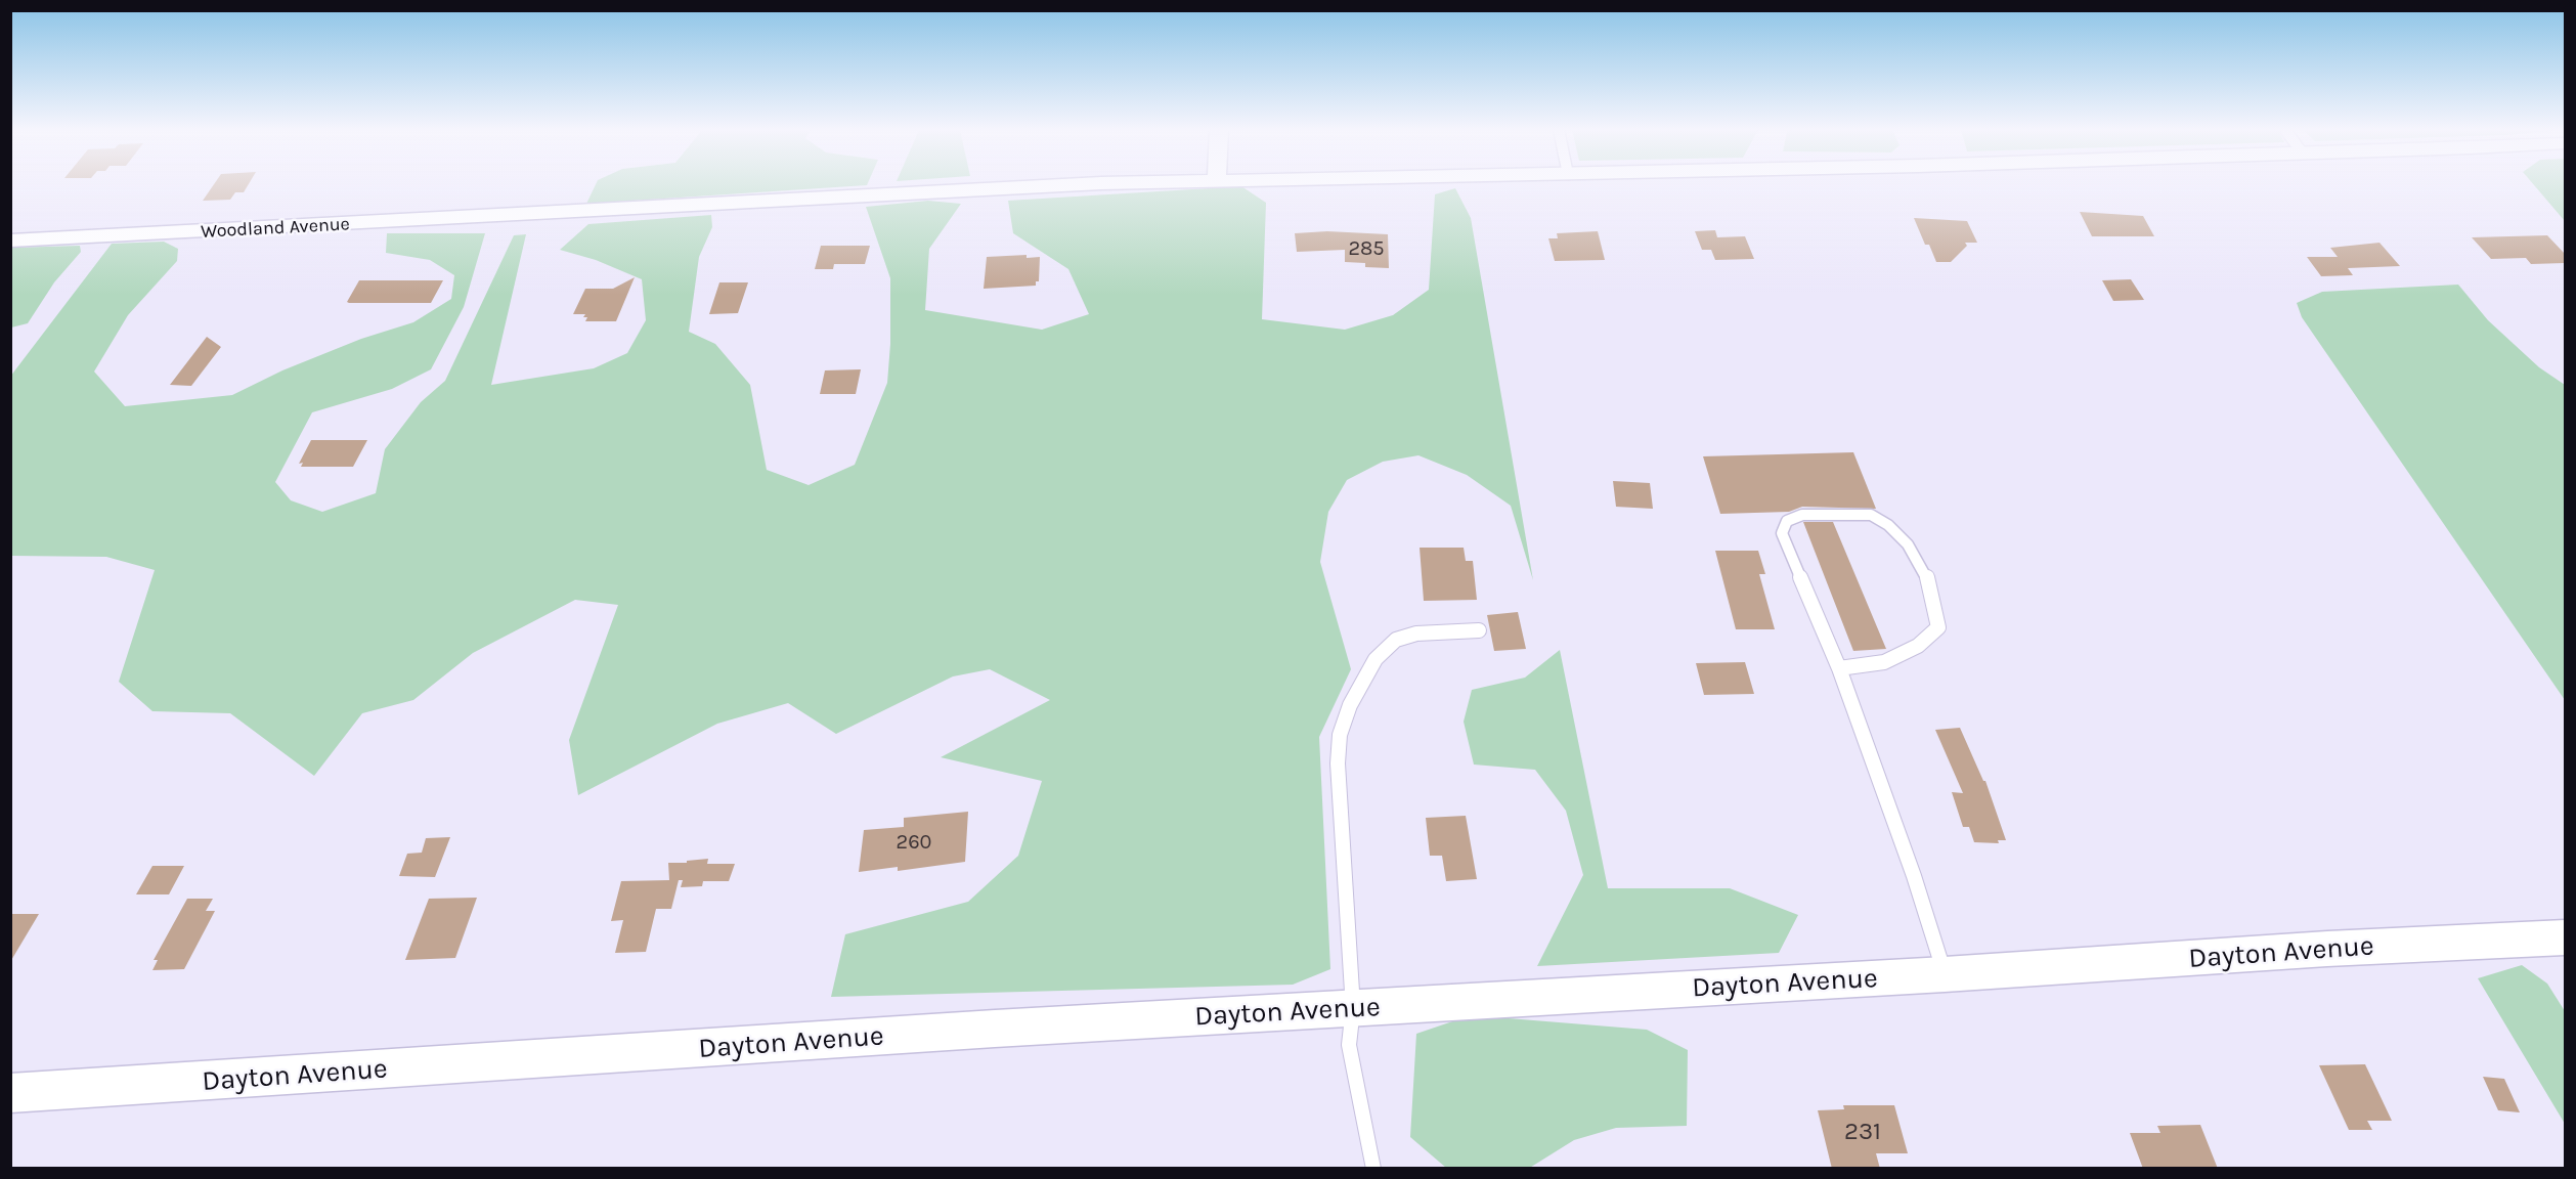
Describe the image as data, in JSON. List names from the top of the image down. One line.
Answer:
{"streets":{"street":["Woodland Avenue","Dayton Avenue"]},"house_numbers":["285","260","231"]}
